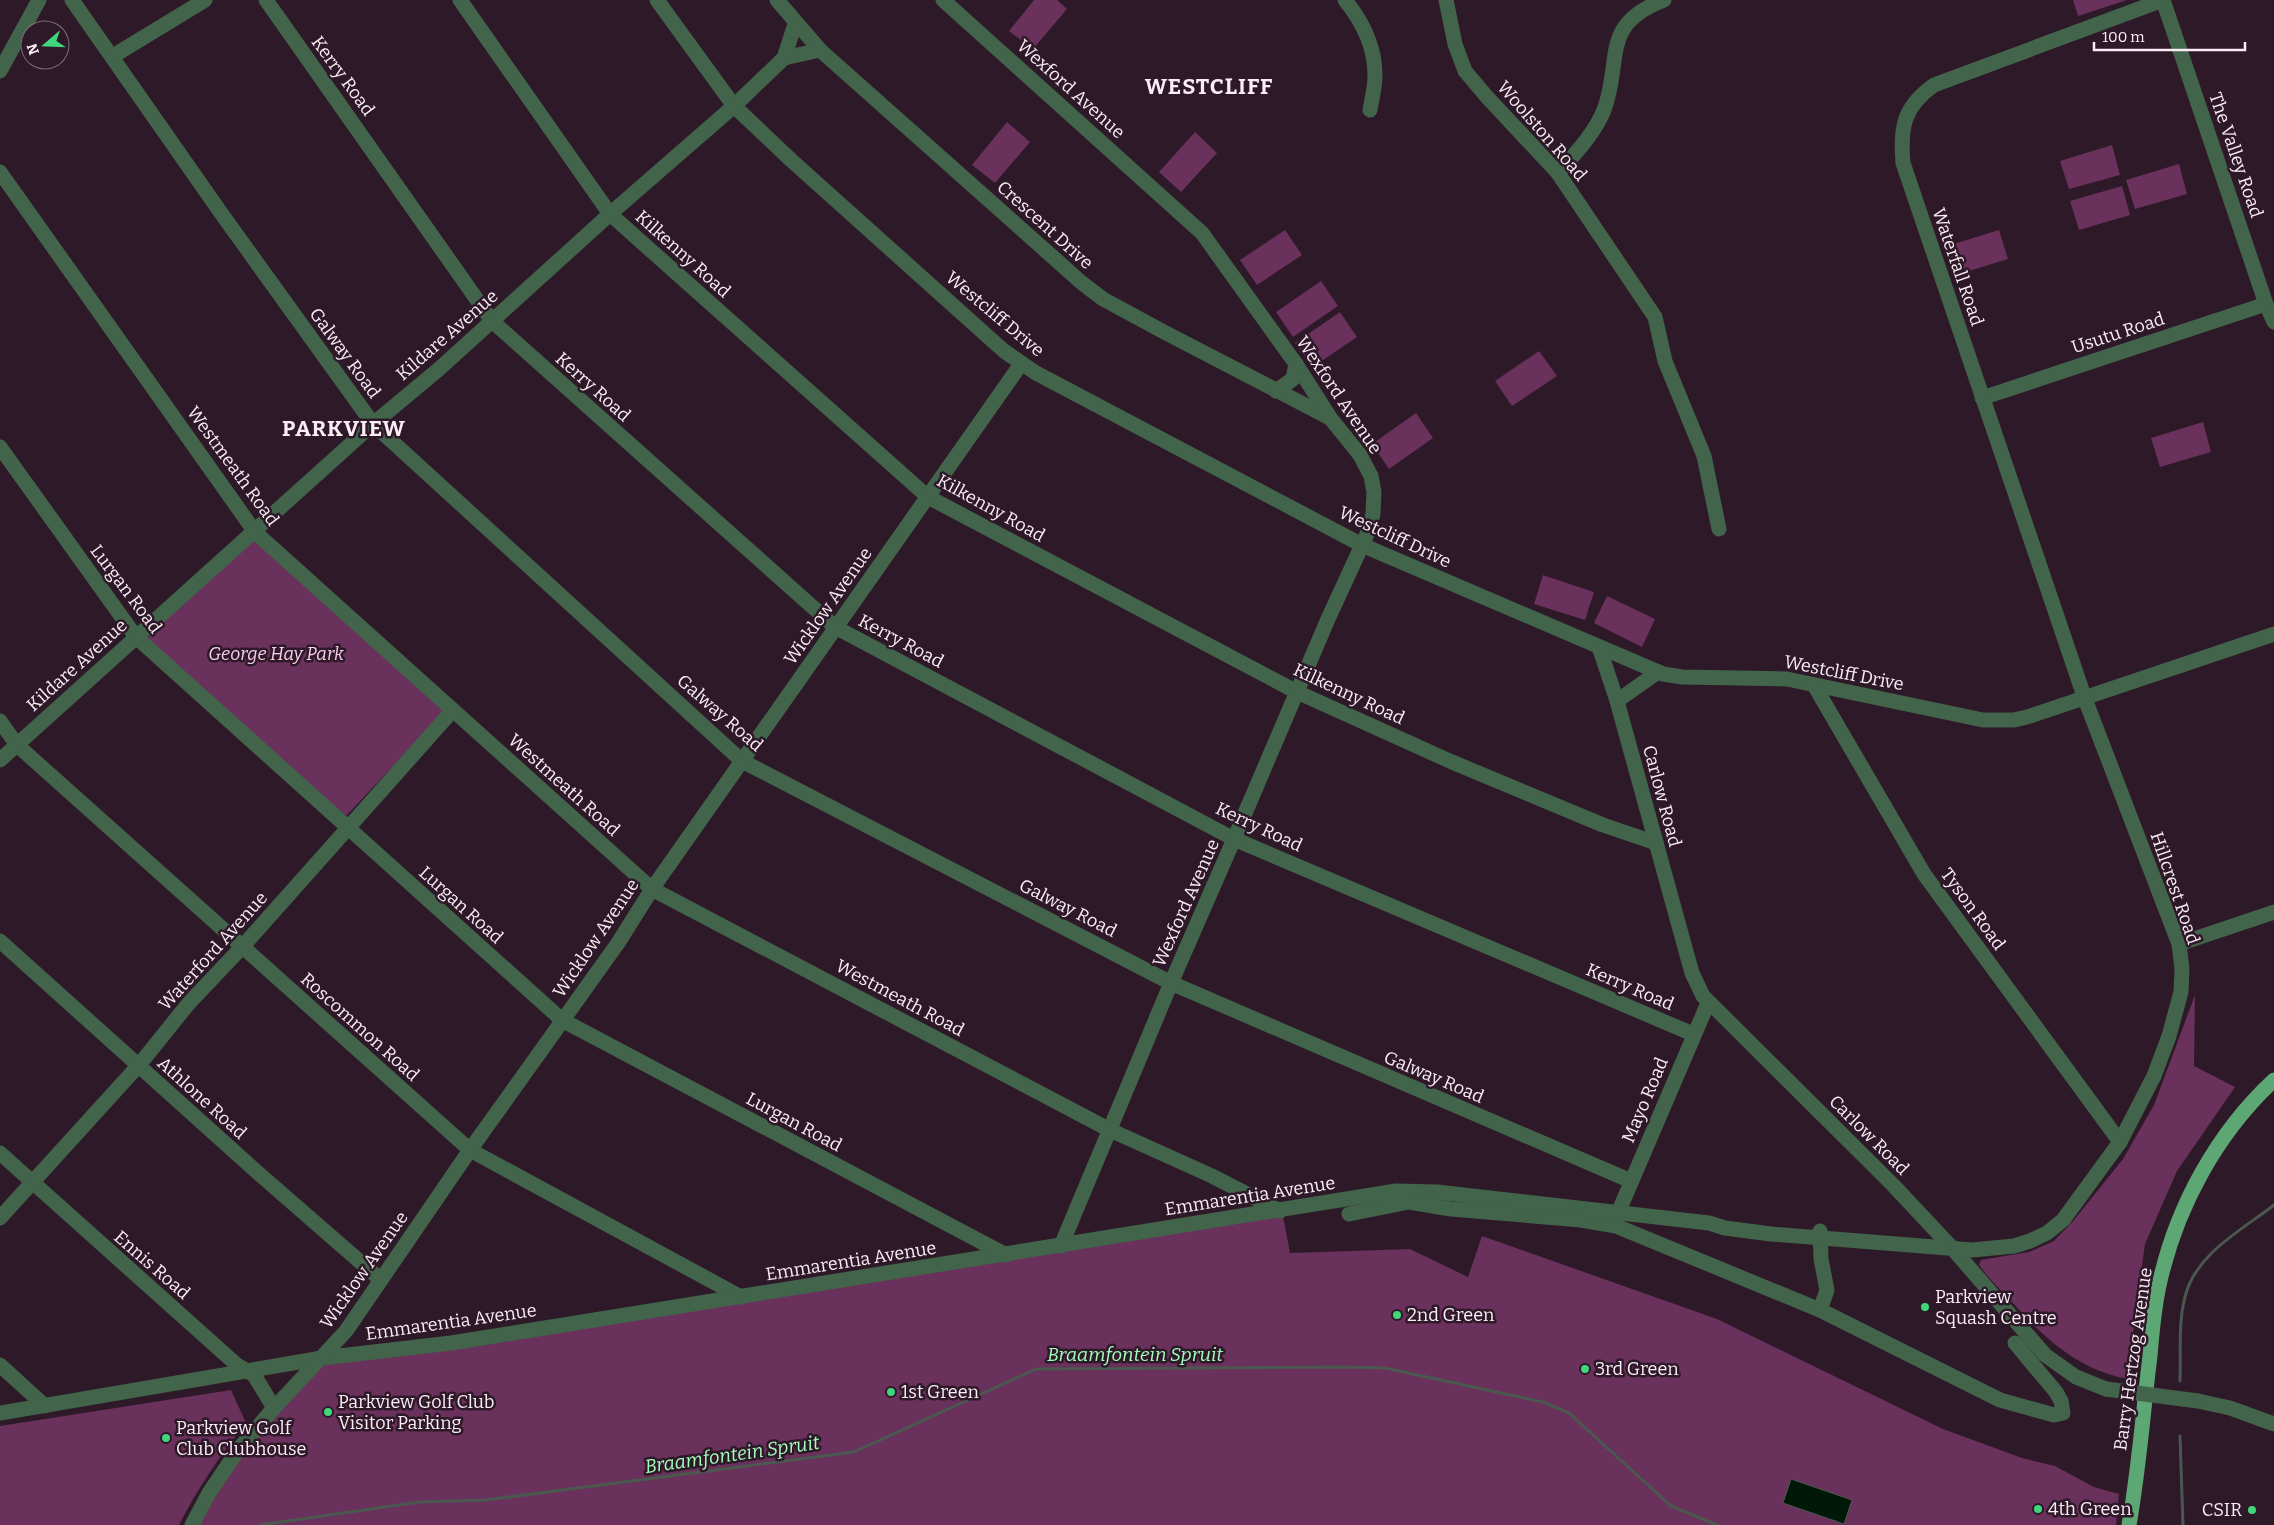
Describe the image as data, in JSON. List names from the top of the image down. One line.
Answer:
{"streets":{"main road":["Barry Hertzog Avenue"],"street":["Kerry Road","Wexford Avenue","Woolston Road","The Valley Road","Crescent Drive","Kilkenny Road","Waterfall Road","Westcliff Drive","Usutu Road","Kildare Avenue","Galway Road","Westmeath Road","Lurgan Road","Wicklow Avenue","Carlow Road","Hillcrest Road","Tyson Road","Waterford Avenue","Roscommon Road","Athlone Road","Mayo Road","Emmarentia Avenue","Ennis Road"]},"crossings":[["Kerry Road","Wexford Avenue"],["Kerry Road","Kildare Avenue"],["Kerry Road","Wicklow Avenue"],["Kerry Road","Mayo Road"],["Wexford Avenue","Crescent Drive"],["Wexford Avenue","Kilkenny Road"],["Wexford Avenue","Westcliff Drive"],["Wexford Avenue","Galway Road"],["Wexford Avenue","Westmeath Road"],["Wexford Avenue","Emmarentia Avenue"],["The Valley Road","Waterfall Road"],["The Valley Road","Usutu Road"],["Crescent Drive","Kildare Avenue"],["Kilkenny Road","Kildare Avenue"],["Kilkenny Road","Wicklow Avenue"],["Kilkenny Road","Carlow Road"],["Waterfall Road","Westcliff Drive"],["Waterfall Road","Usutu Road"],["Waterfall Road","Hillcrest Road"],["Westcliff Drive","Kildare Avenue"],["Westcliff Drive","Wicklow Avenue"],["Westcliff Drive","Carlow Road"],["Westcliff Drive","Hillcrest Road"],["Westcliff Drive","Tyson Road"],["Kildare Avenue","Galway Road"],["Kildare Avenue","Westmeath Road"],["Kildare Avenue","Lurgan Road"],["Kildare Avenue","Roscommon Road"],["Galway Road","Wicklow Avenue"],["Galway Road","Mayo Road"],["Westmeath Road","Wicklow Avenue"],["Westmeath Road","Waterford Avenue"],["Westmeath Road","Emmarentia Avenue"],["Lurgan Road","Wicklow Avenue"],["Lurgan Road","Waterford Avenue"],["Lurgan Road","Emmarentia Avenue"],["Wicklow Avenue","Roscommon Road"],["Wicklow Avenue","Athlone Road"],["Wicklow Avenue","Emmarentia Avenue"],["Wicklow Avenue","Ennis Road"],["Carlow Road","Hillcrest Road"],["Carlow Road","Mayo Road"],["Carlow Road","Emmarentia Avenue"],["Hillcrest Road","Tyson Road"],["Hillcrest Road","Emmarentia Avenue"],["Waterford Avenue","Roscommon Road"],["Waterford Avenue","Athlone Road"],["Waterford Avenue","Ennis Road"],["Roscommon Road","Emmarentia Avenue"],["Mayo Road","Emmarentia Avenue"],["Emmarentia Avenue","Ennis Road"]],"districts":["WESTCLIFF","PARKVIEW"],"water":["Braamfontein Spruit"],"parks":["George Hay Park"],"places":["Parkview Squash Centre","2nd Green","3rd Green","1st Green","Parkview Golf Club Visitor Parking","Parkview Golf Club Clubhouse","4th Green","CSIR"],"scale_bar":"100 m","north":"left"}
